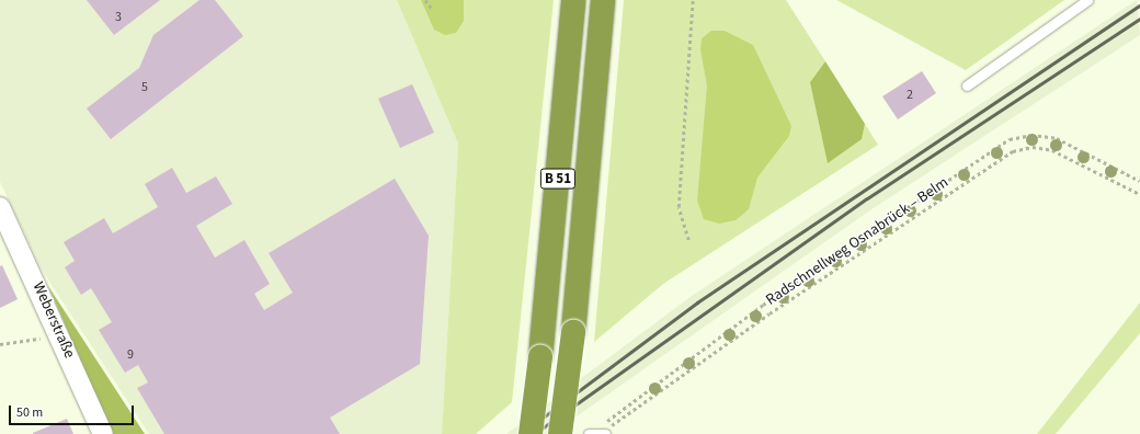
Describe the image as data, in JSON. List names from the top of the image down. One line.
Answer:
{"streets":{"highway":["B 51"],"street":["Weberstraße"],"path":["Radschnellweg Osnabrück – Belm"]},"house_numbers":["3","5","2","9"],"scale_bar":"50 m"}
